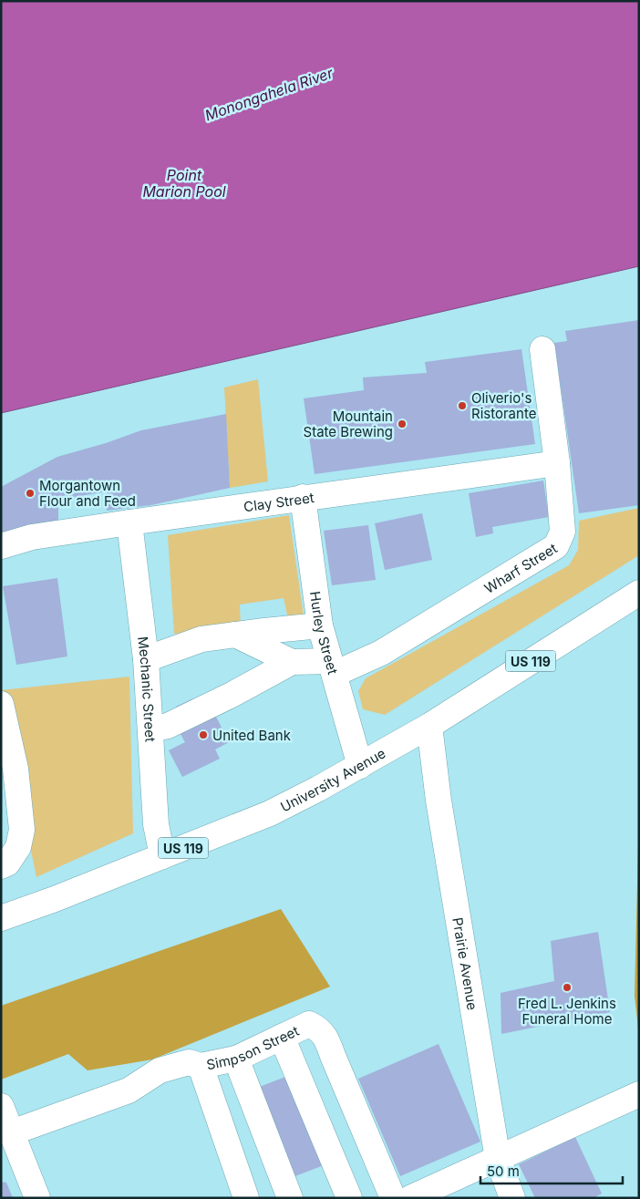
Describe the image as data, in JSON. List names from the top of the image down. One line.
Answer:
{"streets":{"street":["Clay Street","Wharf Street","Hurley Street","US 119","Mechanic Street","University Avenue","Prairie Avenue","Simpson Street"]},"crossings":[["Clay Street","Wharf Street"],["Clay Street","Hurley Street"],["Clay Street","Mechanic Street"],["Wharf Street","Hurley Street"],["Hurley Street","University Avenue"],["Mechanic Street","University Avenue"],["University Avenue","Prairie Avenue"]],"water":["Monongahela River","Point Marion Pool"],"places":["Oliverio's Ristorante","Mountain State Brewing","Morgantown Flour and Feed","United Bank","Fred L. Jenkins Funeral Home"],"scale_bar":"50 m"}
